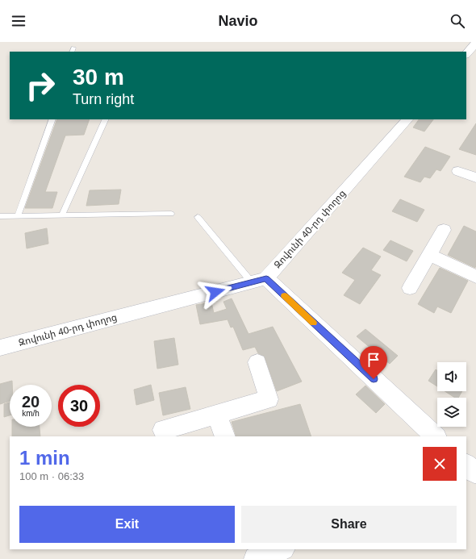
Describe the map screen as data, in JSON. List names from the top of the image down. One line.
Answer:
{"streets":{"street":["Զովունի 40-րդ փողոց"]},"page":{"header":"Navio","turn":["30 m","Turn right"],"speed":"20 km/h","limit":"30","heading":["1 min","100 m · 06:33"],"buttons":["Exit","Share"]}}
